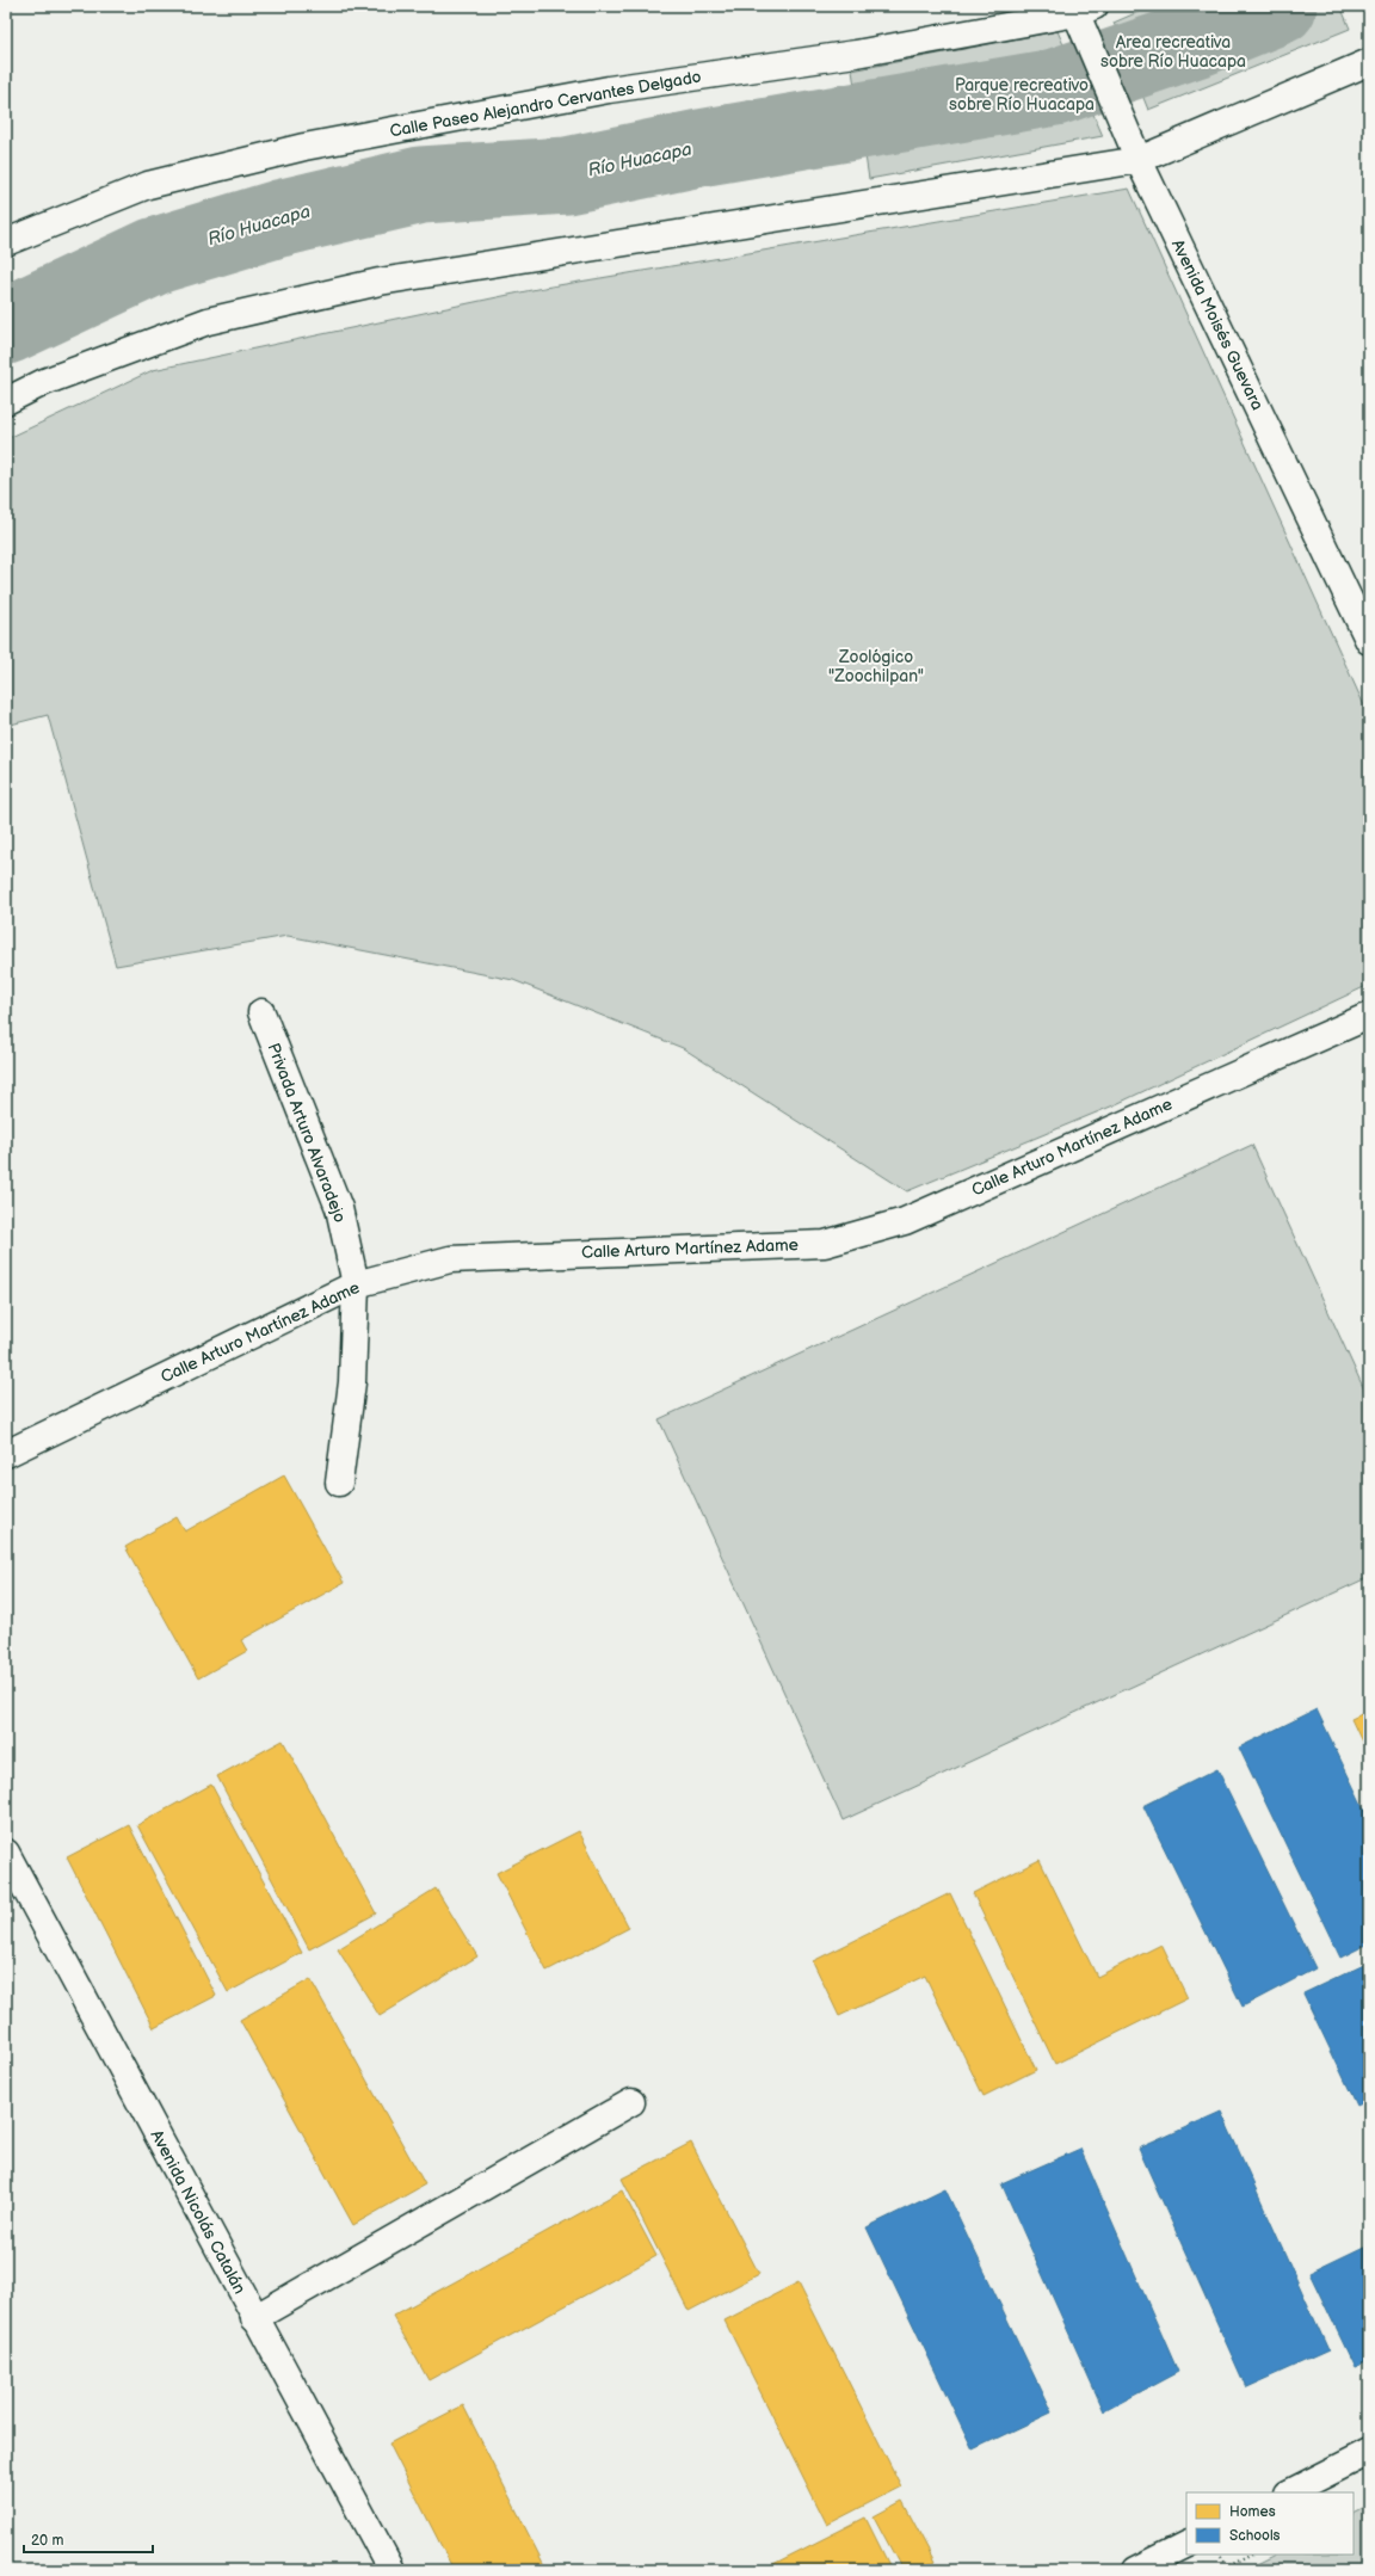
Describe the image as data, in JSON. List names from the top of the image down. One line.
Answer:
{"streets":{"street":["Calle Paseo Alejandro Cervantes Delgado","Avenida Moisés Guevara","Privada Arturo Alvaradejo","Calle Arturo Martínez Adame","Avenida Nicolás Catalán"]},"crossings":[["Calle Paseo Alejandro Cervantes Delgado","Avenida Moisés Guevara"],["Privada Arturo Alvaradejo","Calle Arturo Martínez Adame"]],"water":["Río Huacapa"],"parks":["Area recreativa sobre Río Huacapa","Parque recreativo sobre Río Huacapa","Zoológico \"Zoochilpan\""],"legend":["Homes","Schools"],"scale_bar":"20 m"}
